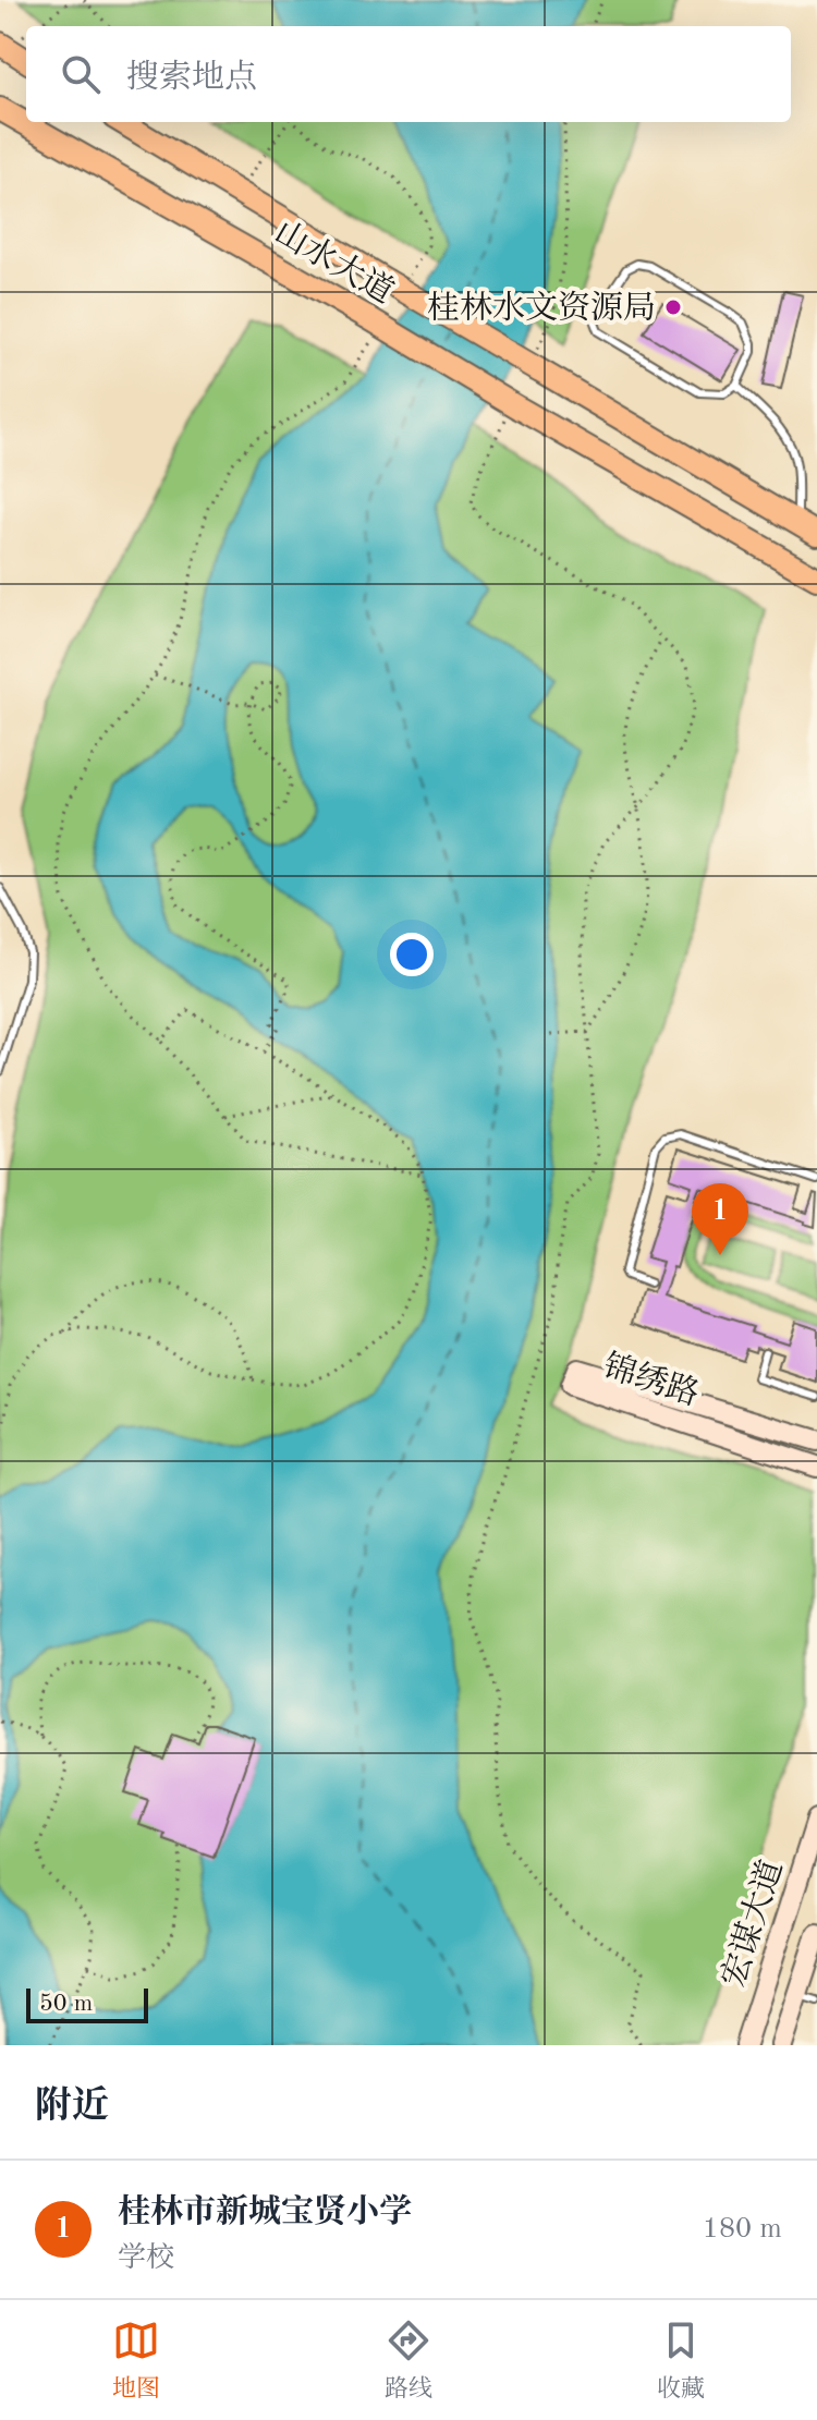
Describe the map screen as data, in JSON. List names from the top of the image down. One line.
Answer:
{"streets":{"main road":["山水大道"],"street":["锦绣路","宏谋大道"]},"places":["桂林水文资源局"],"scale_bar":"50 m","page":{"search":"搜索地点","pins":"1","scale":"50 m","heading":"附近","list":[{"mark":"1","name":"桂林市新城宝贤小学","note":"学校","value":"180 m"}],"nav":["地图","路线","收藏"]}}
